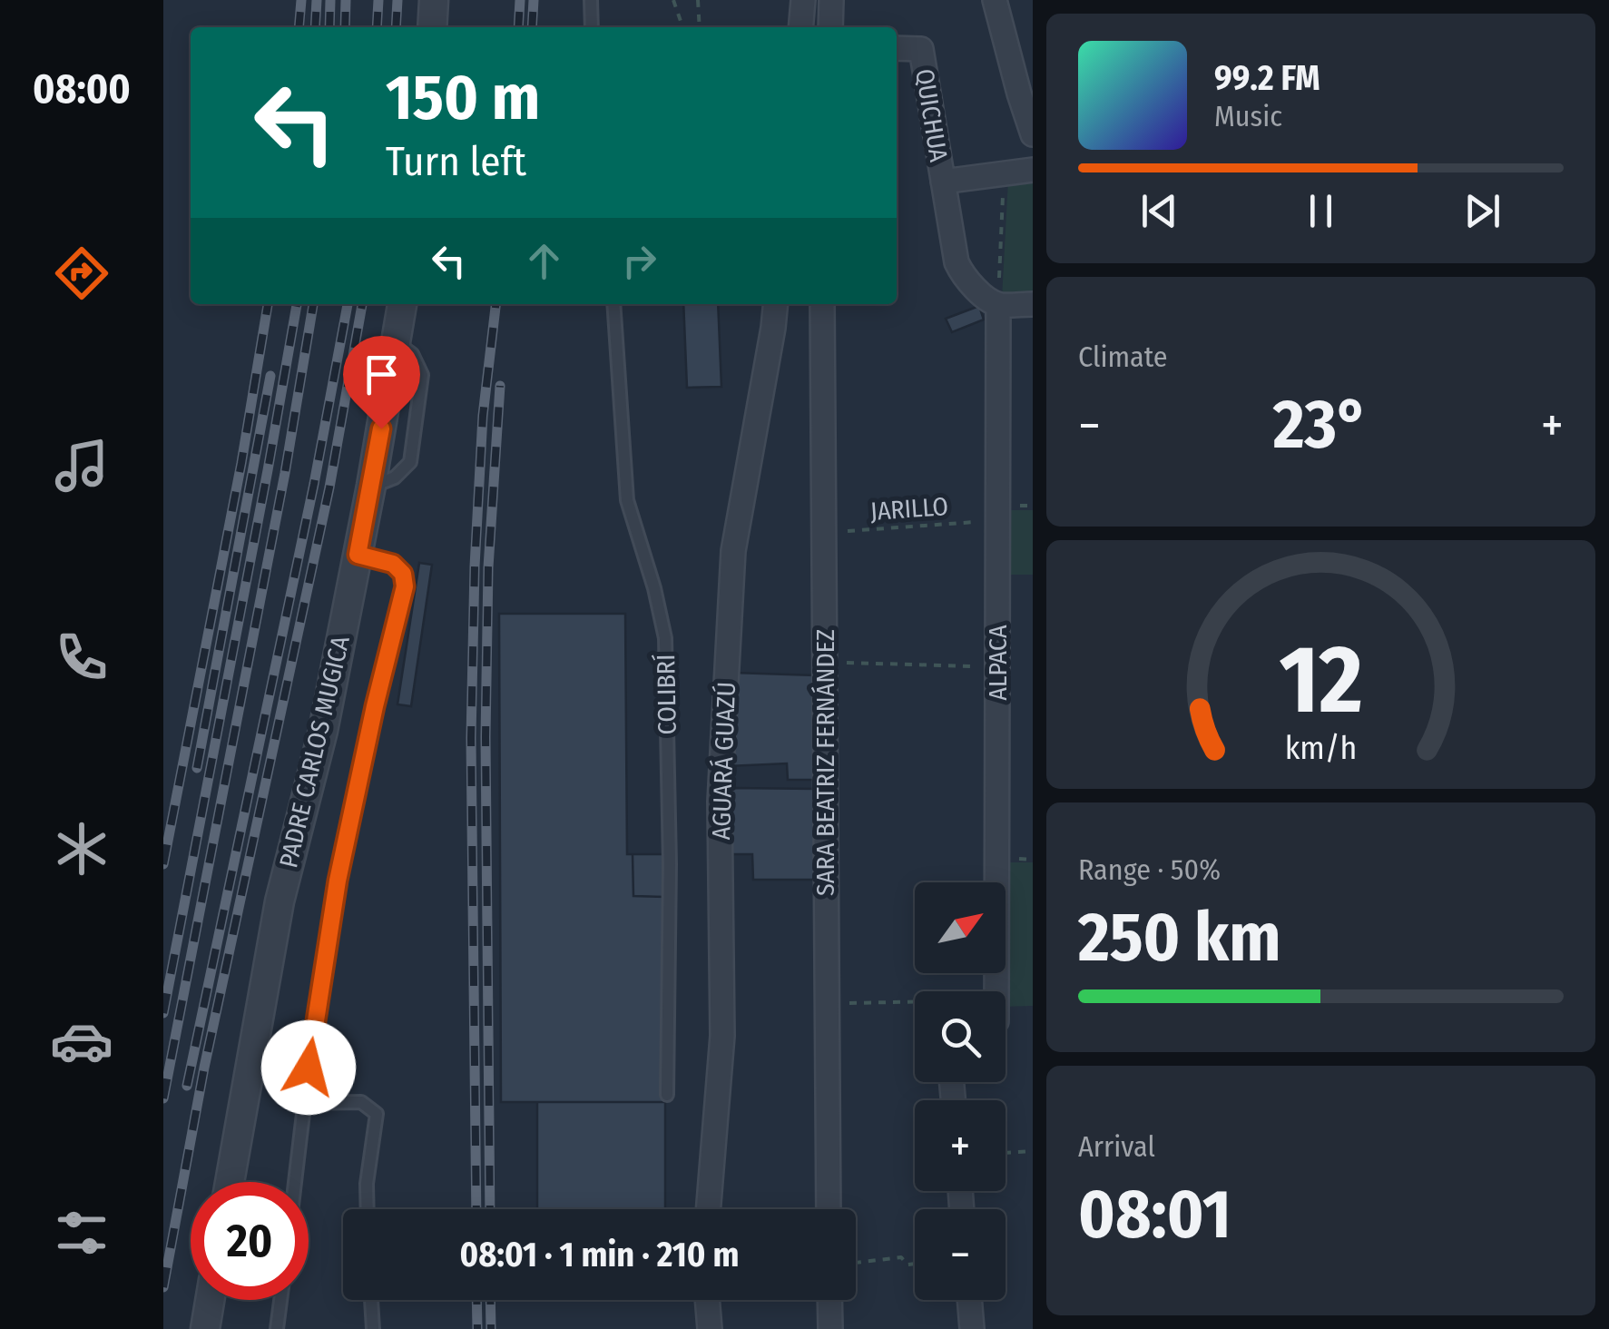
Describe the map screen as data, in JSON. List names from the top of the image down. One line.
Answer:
{"streets":{"street":["QUICHUA","ALPACA","PADRE CARLOS MUGICA","AGUARÁ GUAZÚ","SARA BEATRIZ FERNÁNDEZ"],"lane":["COLIBRÍ"],"path":["JARILLO"]},"crossings":[["QUICHUA","ALPACA"],["JARILLO","ALPACA"],["JARILLO","SARA BEATRIZ FERNÁNDEZ"]],"north":"top right","page":{"tabs":"08:00","turn":["150 m","Turn left"],"song":["99.2 FM","Music"],"tile":["Climate",["Range · 50%","250 km"],["Arrival","08:01"]],"heat":["−","23°","+"],"map_buttons":["+","−"],"limit":"20","trip":"08:01 · 1 min · 210 m","gauge":["12","km/h"]}}
